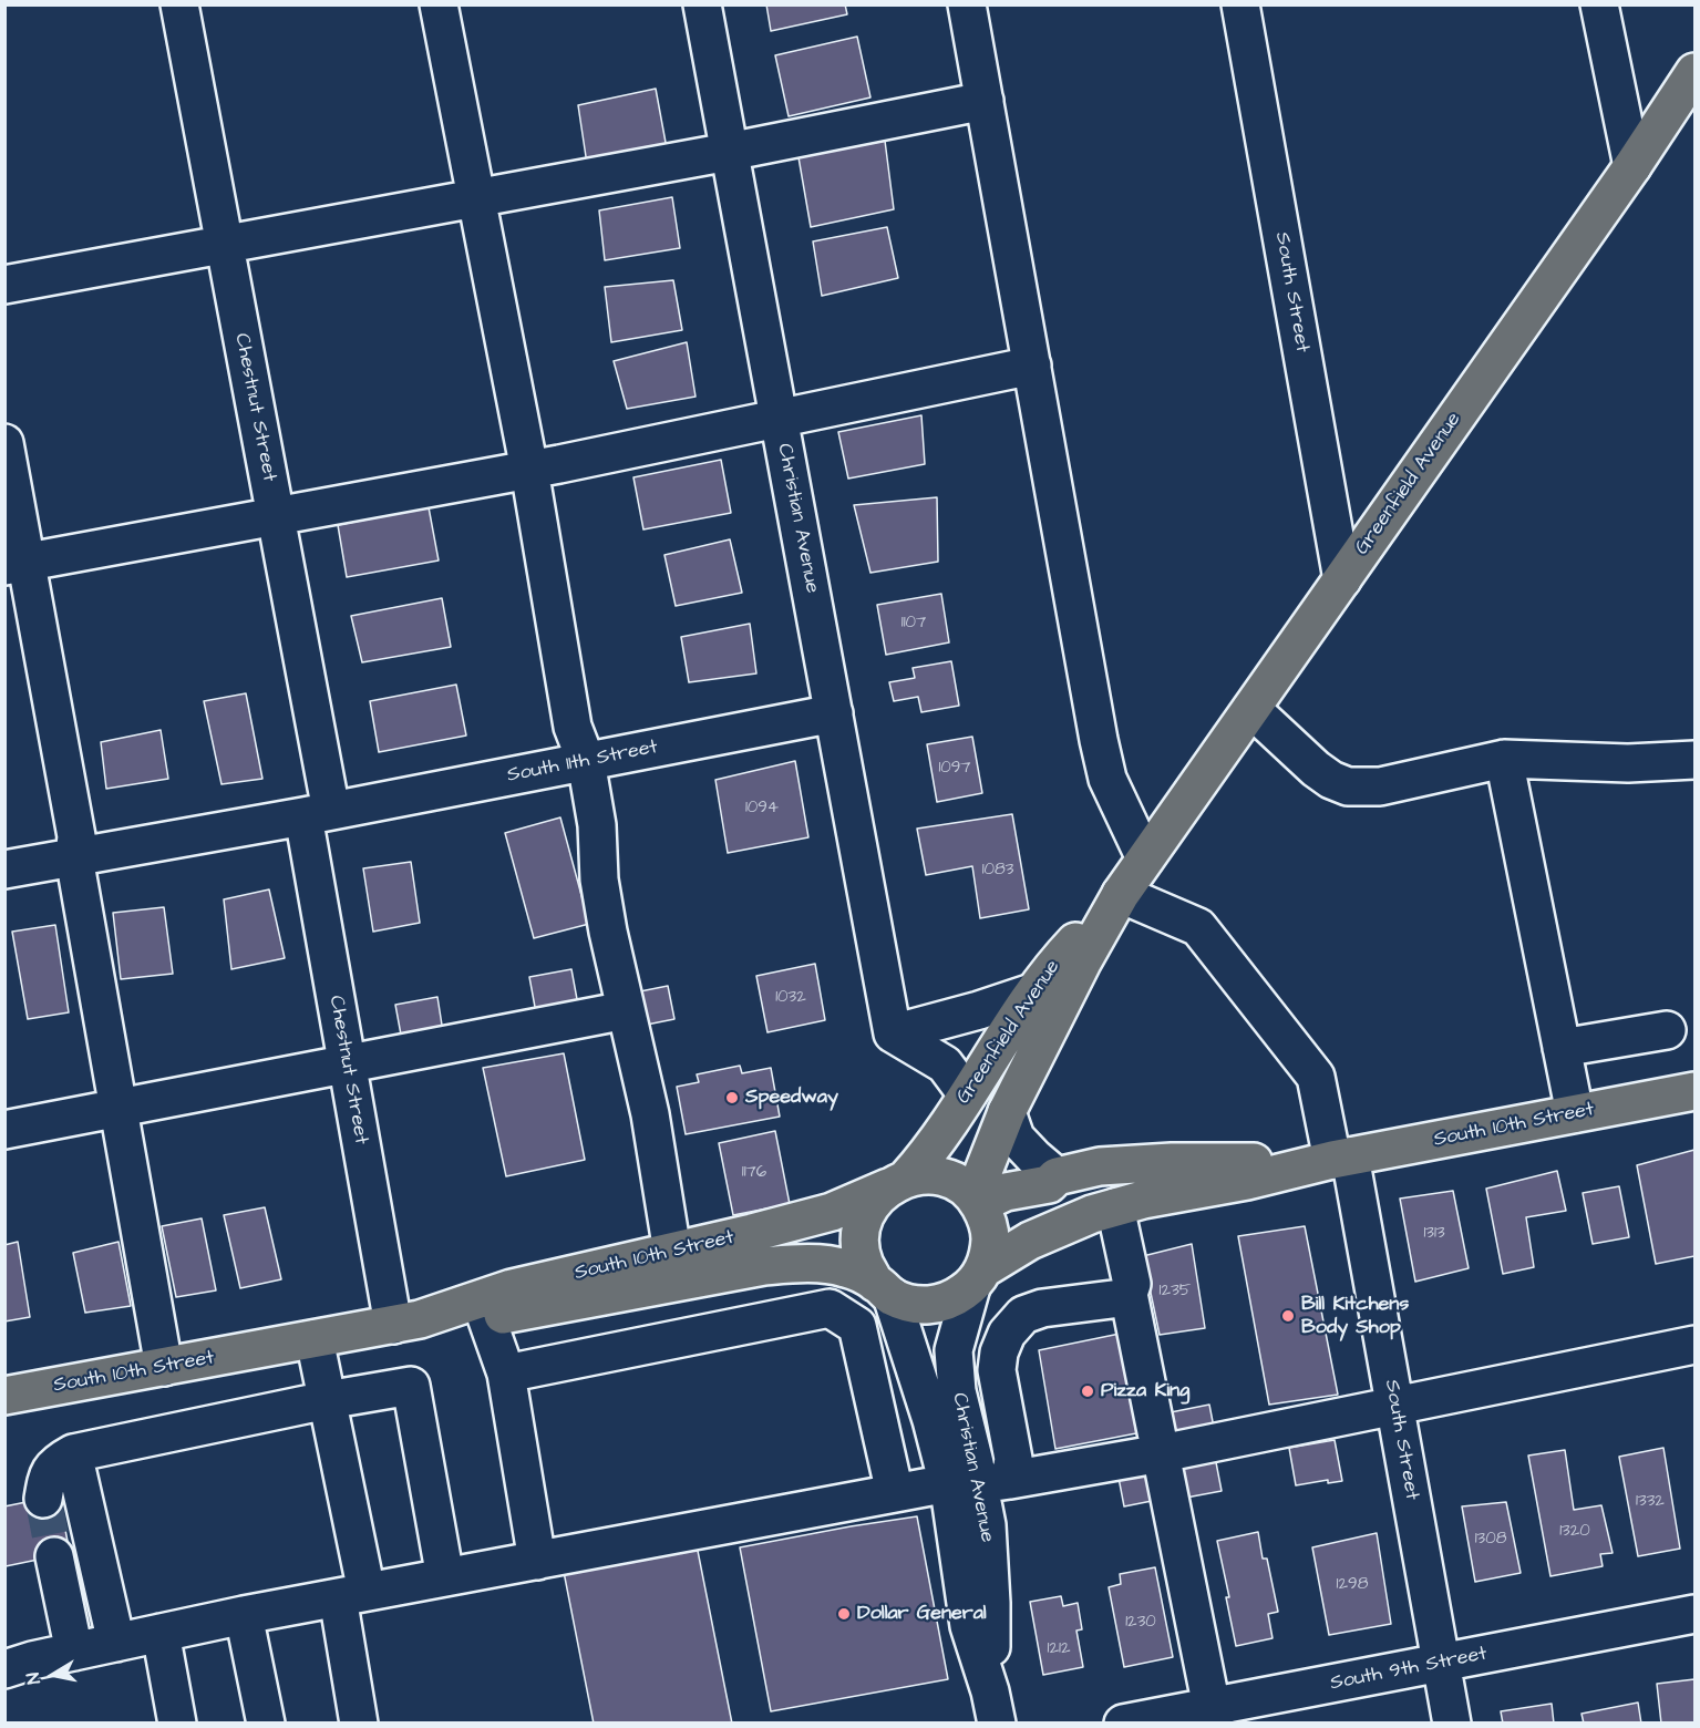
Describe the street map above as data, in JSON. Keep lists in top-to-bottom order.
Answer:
{
  "streets": {
    "main road": ["Greenfield Avenue", "South 10th Street"],
    "street": [
      "South Street",
      "Chestnut Street",
      "Christian Avenue",
      "South 11th Street",
      "South 9th Street"
    ]
  },
  "crossings": [
    ["South Street", "Greenfield Avenue"],
    ["South Street", "South 10th Street"],
    ["South Street", "South 9th Street"],
    ["Chestnut Street", "South 11th Street"],
    ["Chestnut Street", "South 10th Street"],
    ["Greenfield Avenue", "Christian Avenue"],
    ["Greenfield Avenue", "South 10th Street"],
    ["Christian Avenue", "South 11th Street"],
    ["Christian Avenue", "South 10th Street"]
  ],
  "places": [
    "Speedway",
    "Bill Kitchens Body Shop",
    "Pizza King",
    "Dollar General"
  ],
  "house_numbers": [
    "1107",
    "1097",
    "1094",
    "1083",
    "1032",
    "1176",
    "1313",
    "1235",
    "1332",
    "1320",
    "1308",
    "1298",
    "1230",
    "1212"
  ],
  "north": "left"
}
